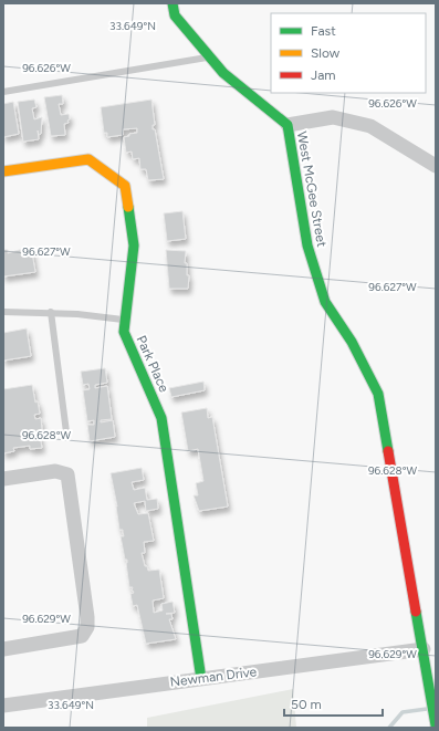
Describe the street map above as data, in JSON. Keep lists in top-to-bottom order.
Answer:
{
  "streets": {
    "street": ["West McGee Street", "Park Place", "Newman Drive"]
  },
  "crossings": [
    ["West McGee Street", "Newman Drive"],
    ["Park Place", "Newman Drive"]
  ],
  "legend": ["Fast", "Slow", "Jam"],
  "scale_bar": "50 m",
  "coordinates": [
    "33.649°N",
    "96.626°W",
    "96.627°W",
    "96.628°W",
    "96.629°W"
  ]
}
